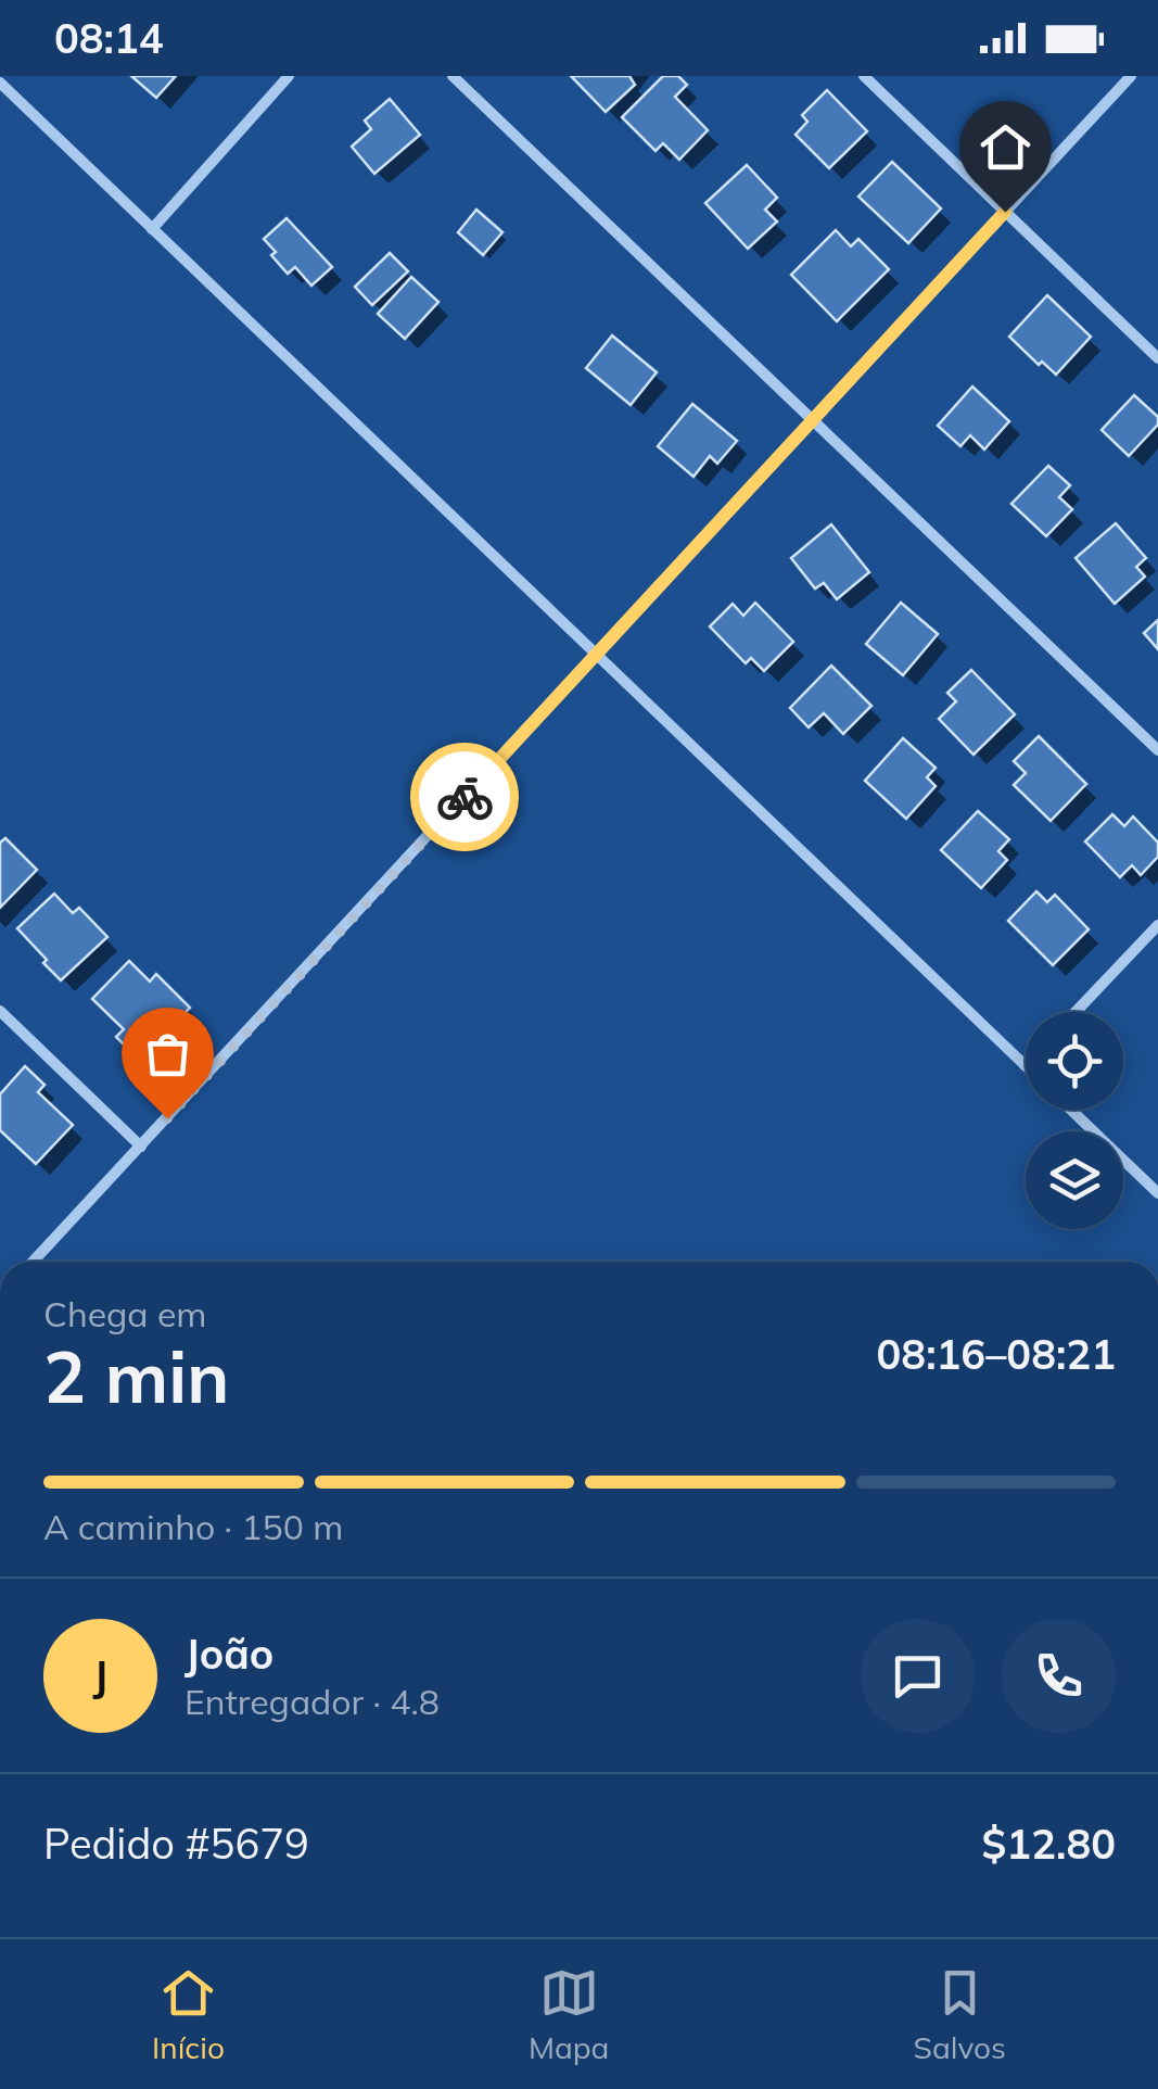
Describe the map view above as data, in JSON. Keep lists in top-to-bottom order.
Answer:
{
  "page": {
    "status": "08:14",
    "heading": ["2 min", "Chega em", "08:16–08:21"],
    "panel": [
      "João",
      "Entregador · 4.8",
      "Pedido #5679",
      "$12.80"
    ],
    "bar": "A caminho · 150 m",
    "round": "J",
    "tabs": ["Início", "Mapa", "Salvos"]
  }
}
